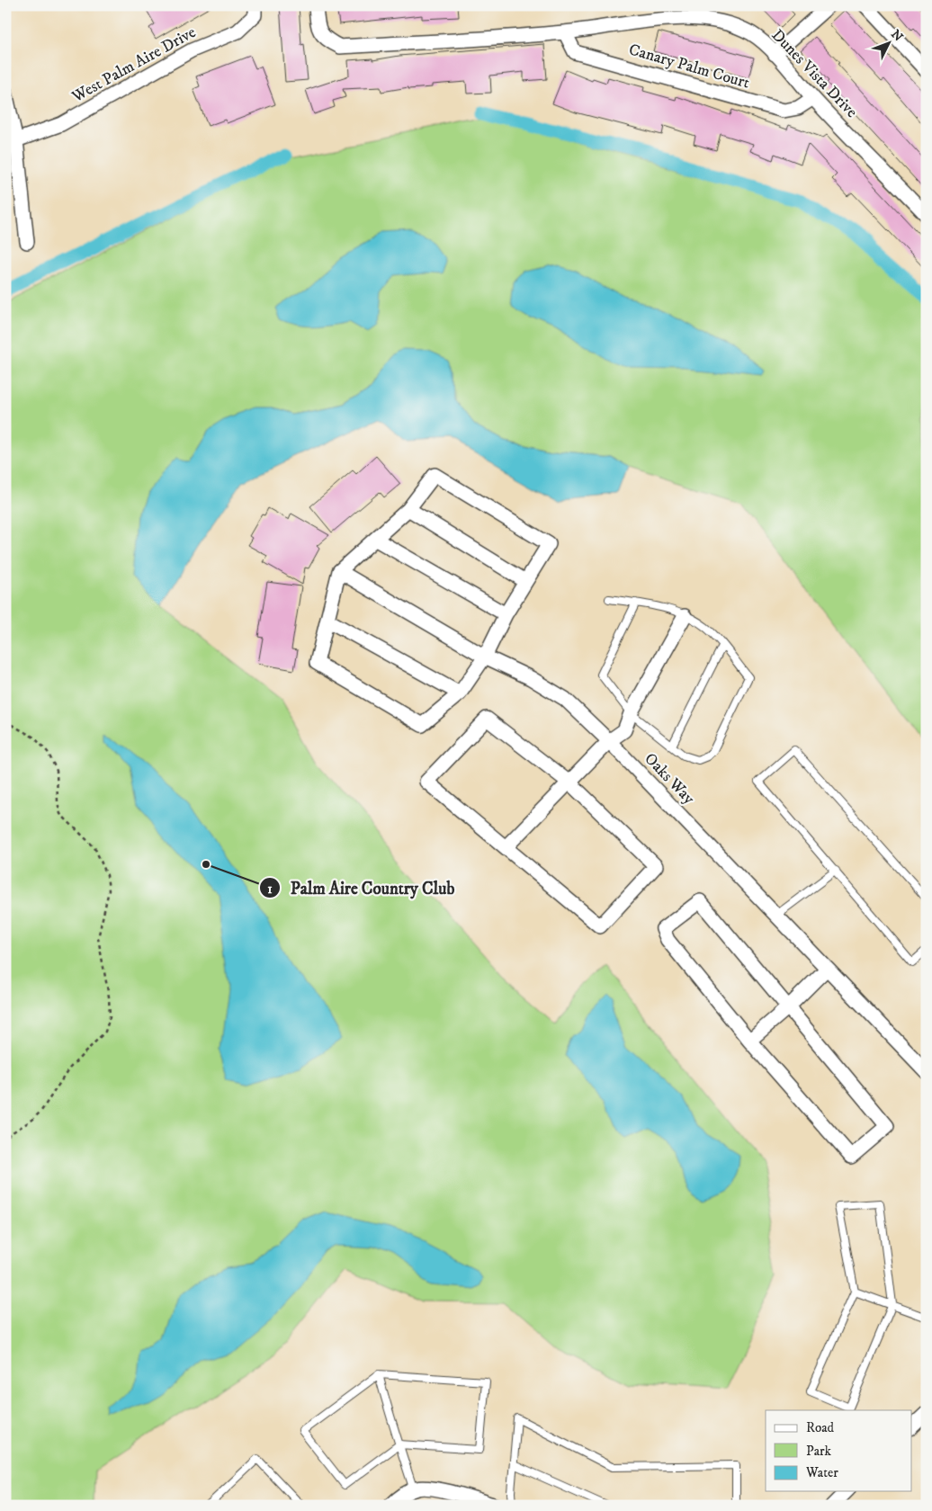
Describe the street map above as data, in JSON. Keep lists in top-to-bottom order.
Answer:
{
  "streets": {
    "street": [
      "West Palm Aire Drive",
      "Canary Palm Court",
      "Dunes Vista Drive",
      "Oaks Way"
    ]
  },
  "crossings": [
    ["Canary Palm Court", "Dunes Vista Drive"]
  ],
  "places": ["Palm Aire Country Club"],
  "legend": ["Road", "Park", "Water"],
  "north": "top right"
}
